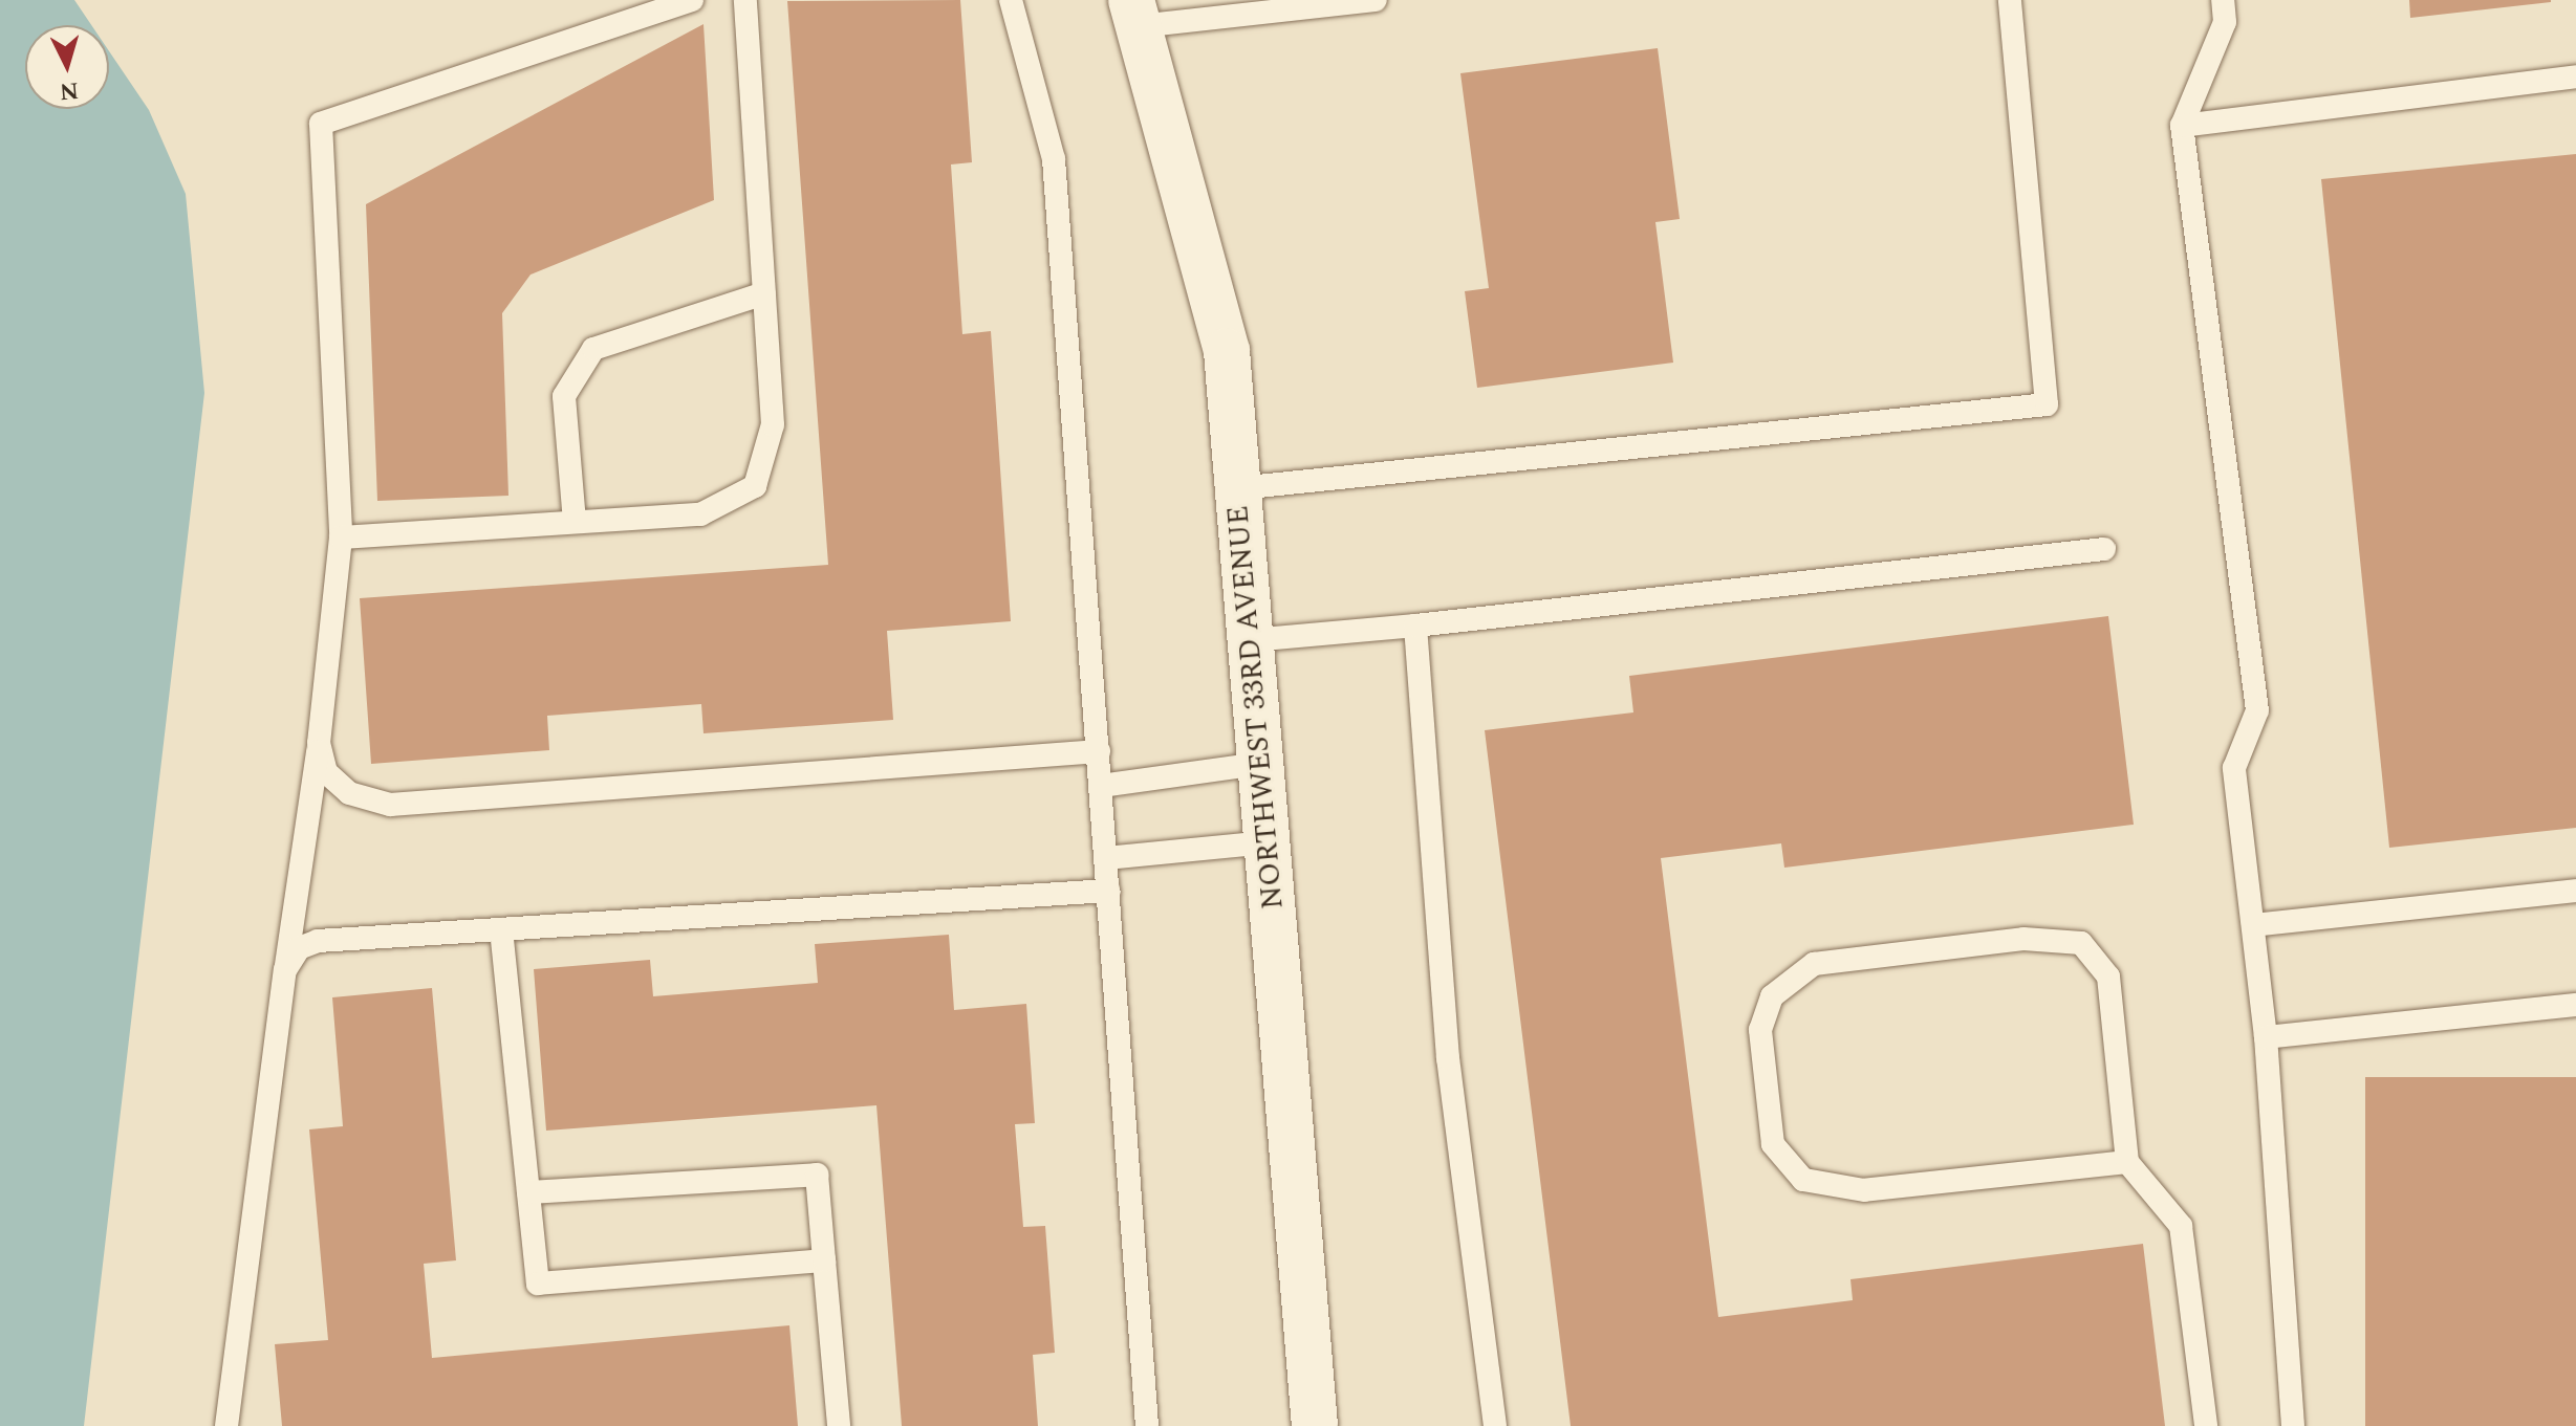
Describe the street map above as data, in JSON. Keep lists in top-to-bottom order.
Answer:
{
  "streets": {
    "street": ["NORTHWEST 33RD AVENUE"]
  },
  "north": "bottom"
}
